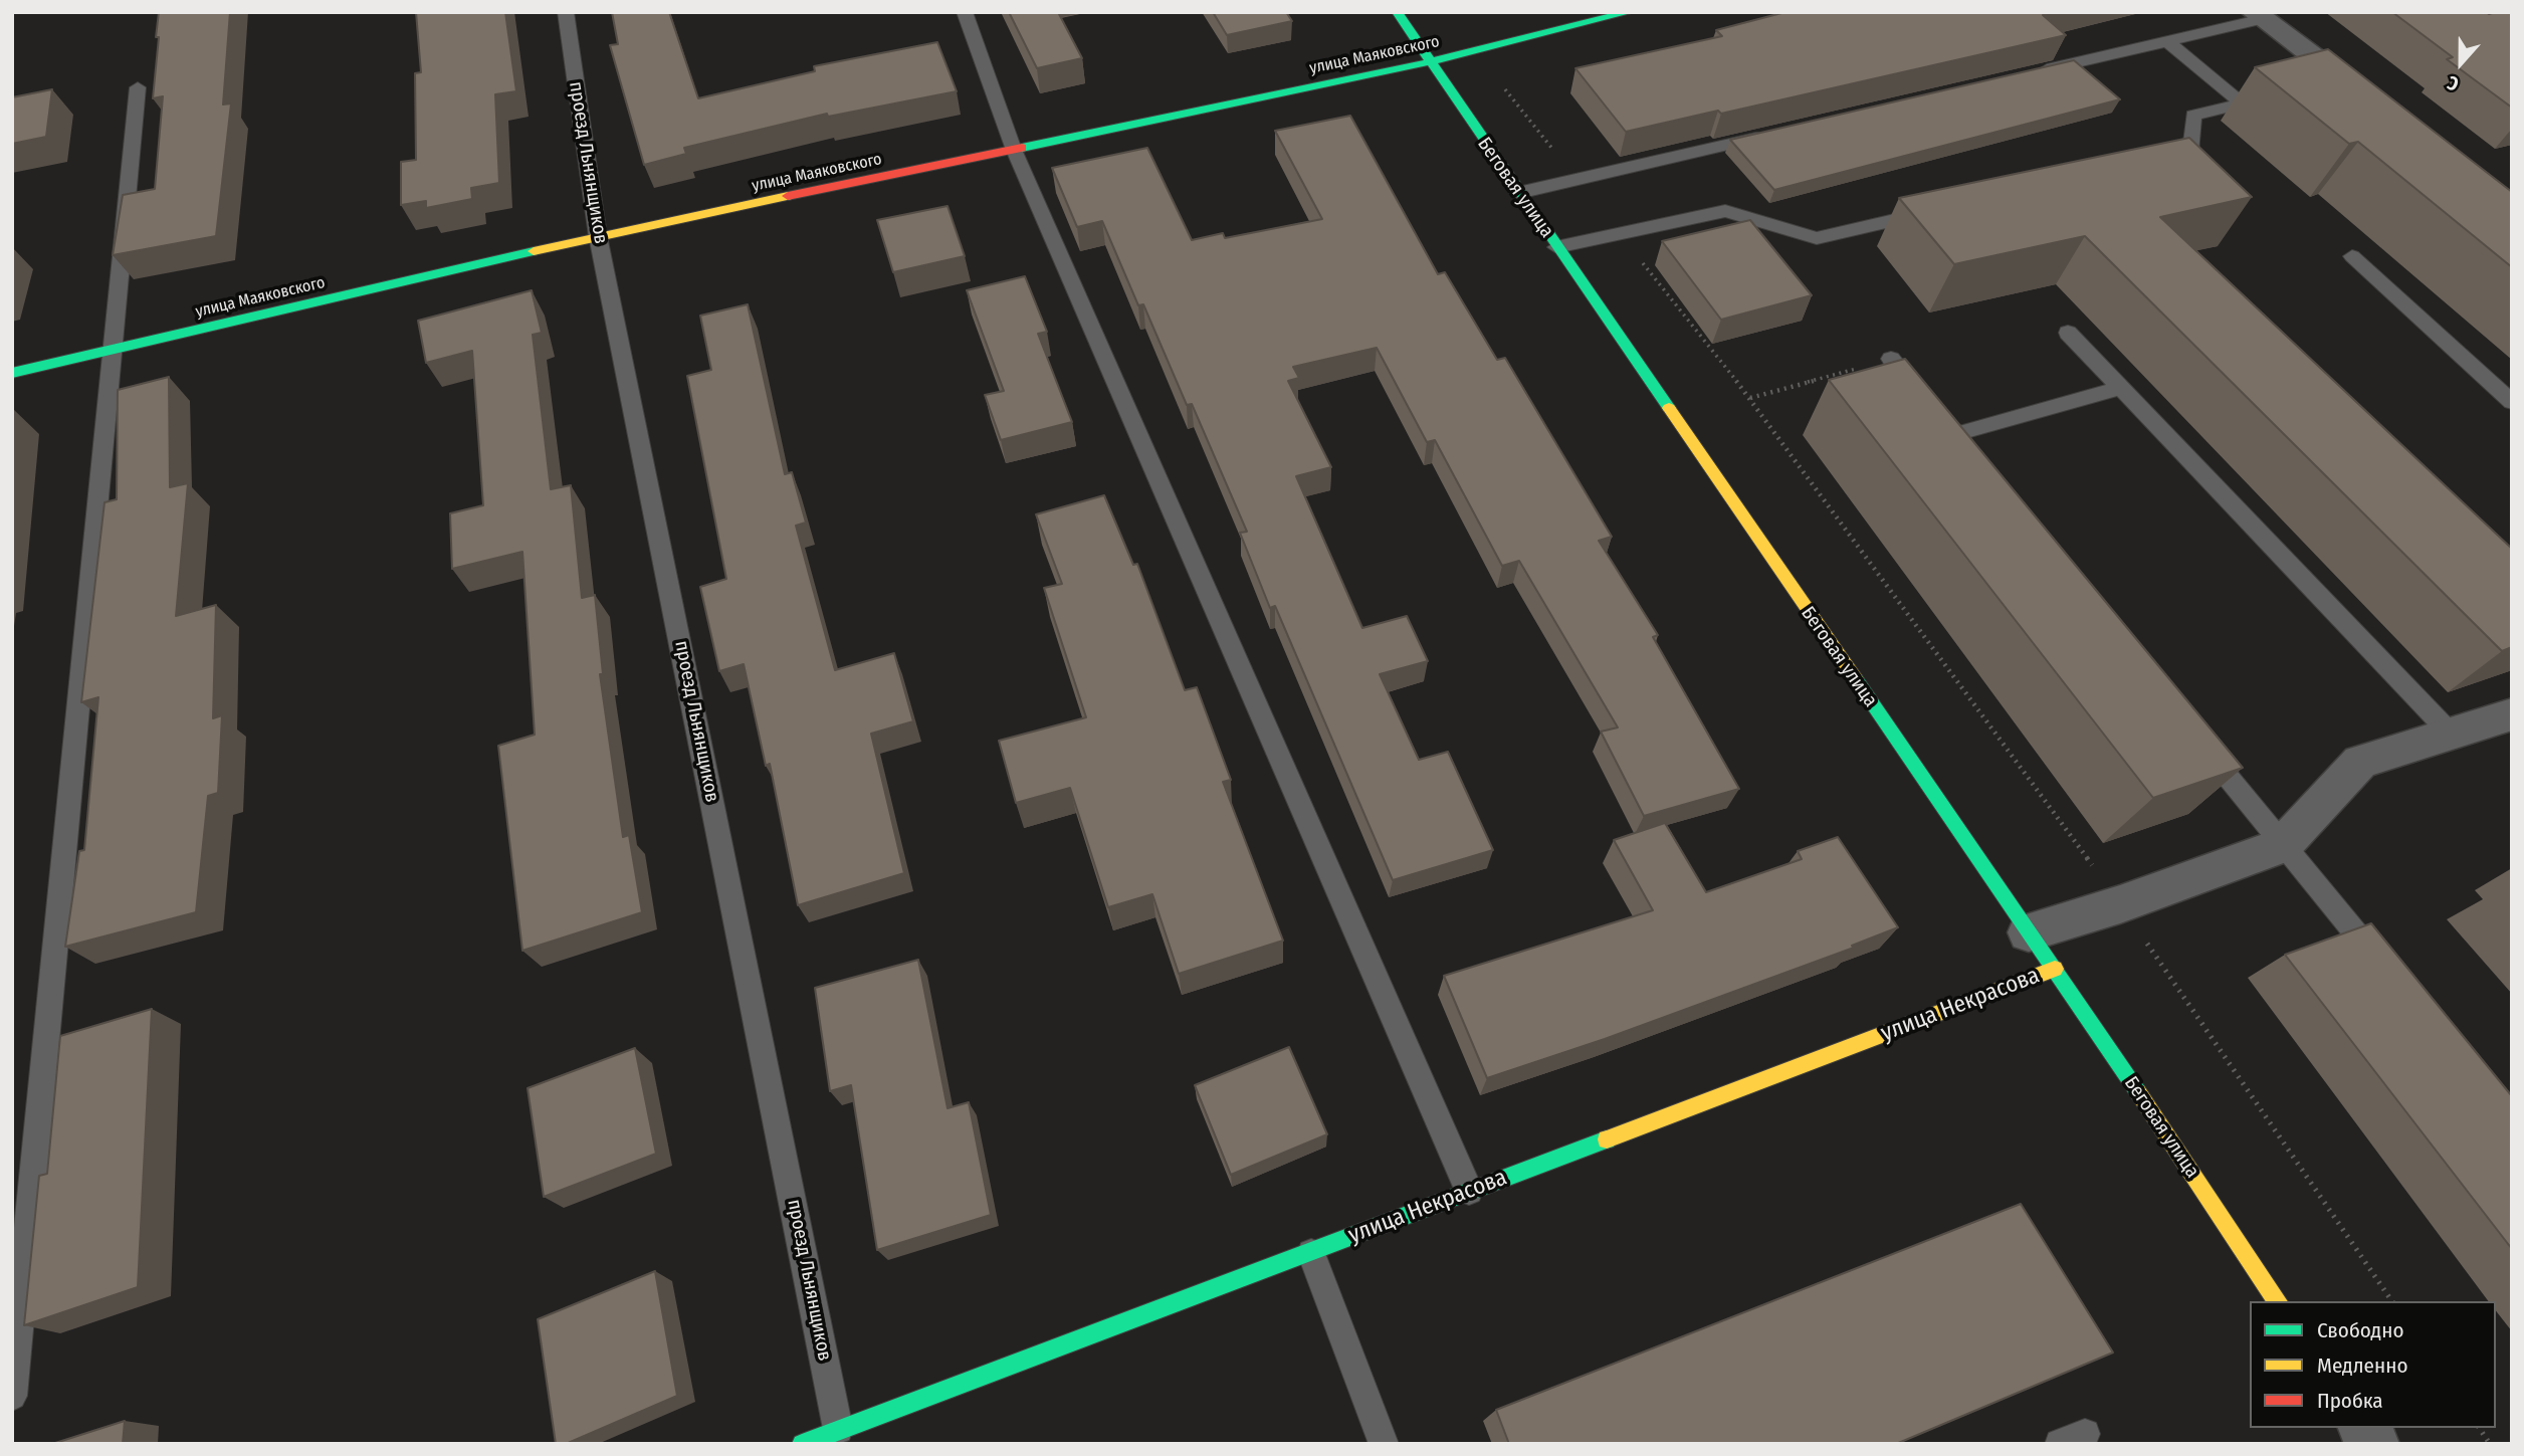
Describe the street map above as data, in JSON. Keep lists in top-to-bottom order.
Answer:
{
  "streets": {
    "street": ["улица Маяковского", "Беговая улица", "улица Некрасова"],
    "lane": ["проезд Льнянщиков"]
  },
  "crossings": [
    ["улица Маяковского", "проезд Льнянщиков"],
    ["улица Маяковского", "Беговая улица"],
    ["проезд Льнянщиков", "улица Некрасова"],
    ["Беговая улица", "улица Некрасова"]
  ],
  "legend": ["Свободно", "Медленно", "Пробка"],
  "north": "bottom"
}
